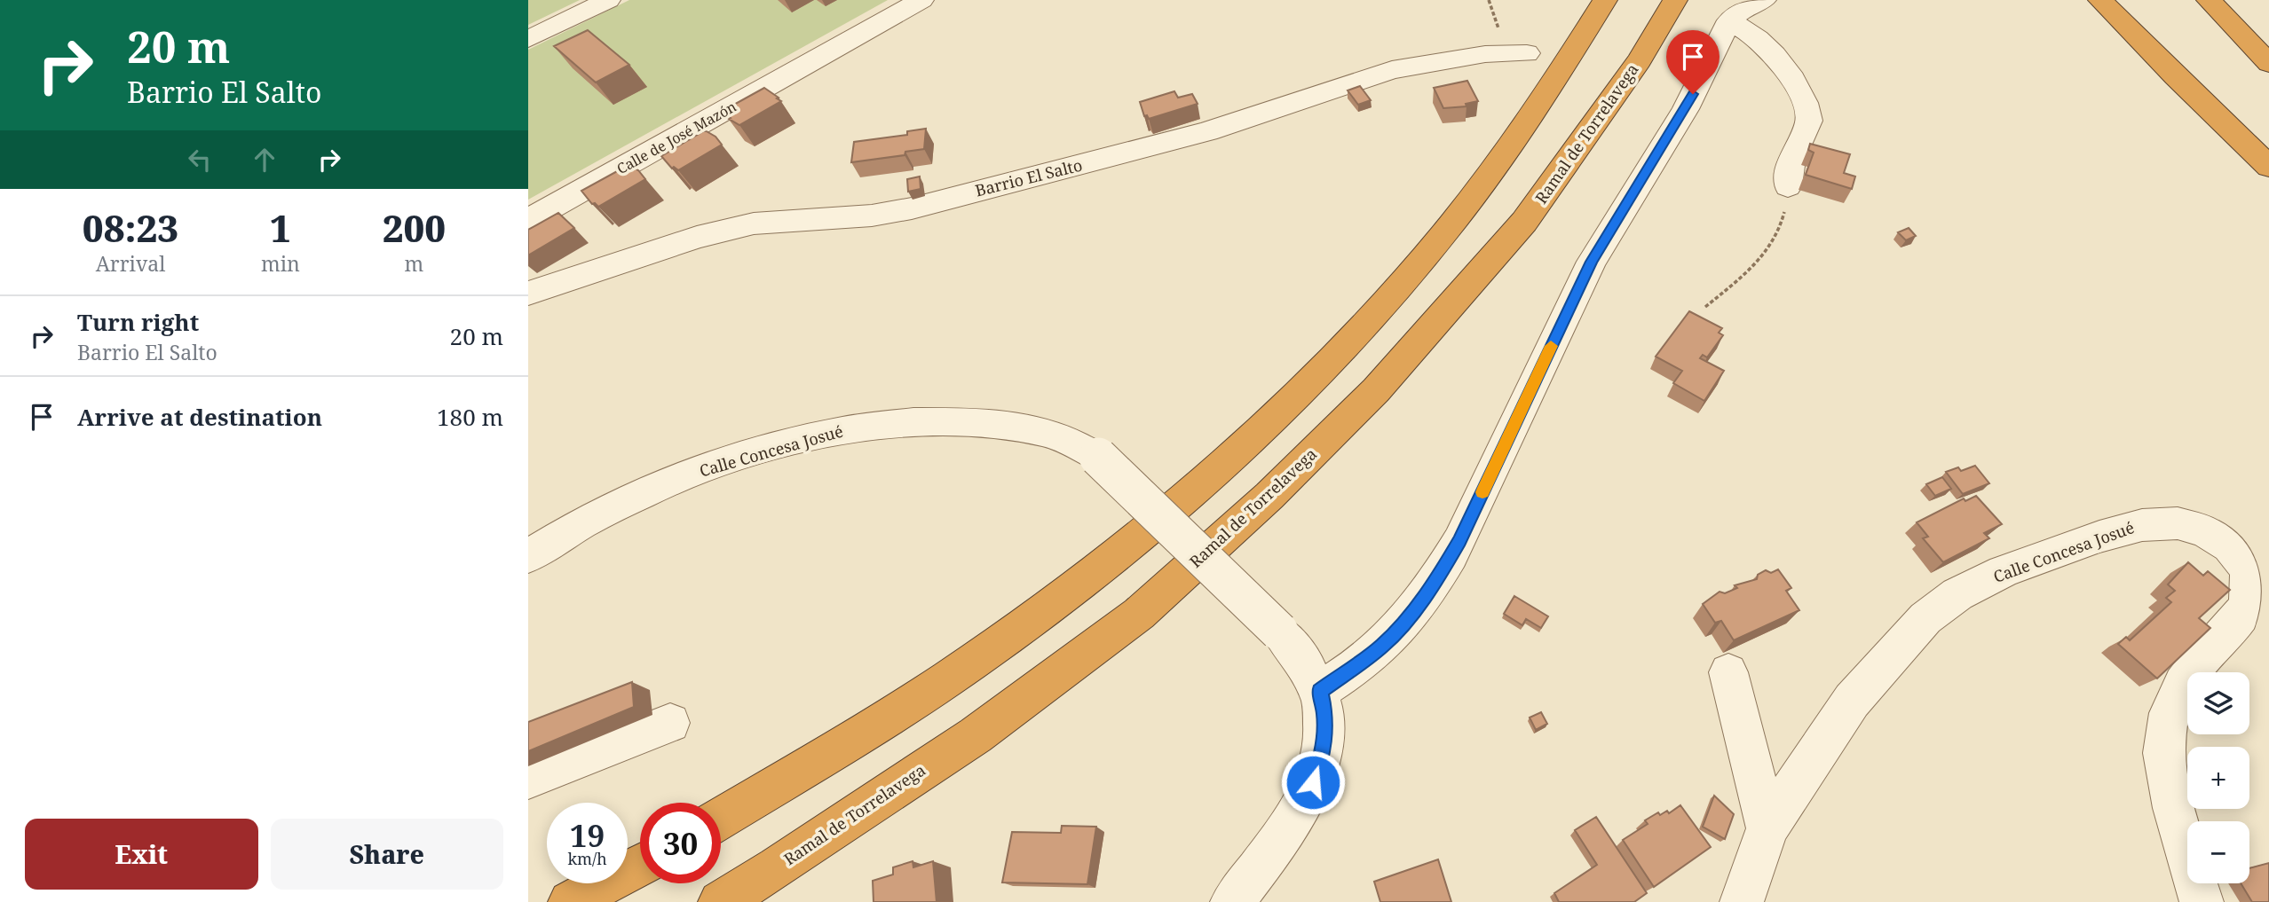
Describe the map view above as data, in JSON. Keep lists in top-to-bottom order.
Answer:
{
  "streets": {
    "highway": ["Ramal de Torrelavega"],
    "street": ["Calle de José Mazón", "Barrio El Salto", "Calle Concesa Josué"]
  },
  "page": {
    "turn": ["20 m", "Barrio El Salto"],
    "eta": [
      "08:23",
      "Arrival",
      "1",
      "min",
      "200",
      "m"
    ],
    "list": [
      {
        "name": "Turn right",
        "note": "Barrio El Salto",
        "value": "20 m"
      },
      {
        "name": "Arrive at destination",
        "value": "180 m"
      }
    ],
    "map_buttons": ["+", "−"],
    "speed": "19 km/h",
    "limit": "30",
    "buttons": ["Exit", "Share"]
  }
}
